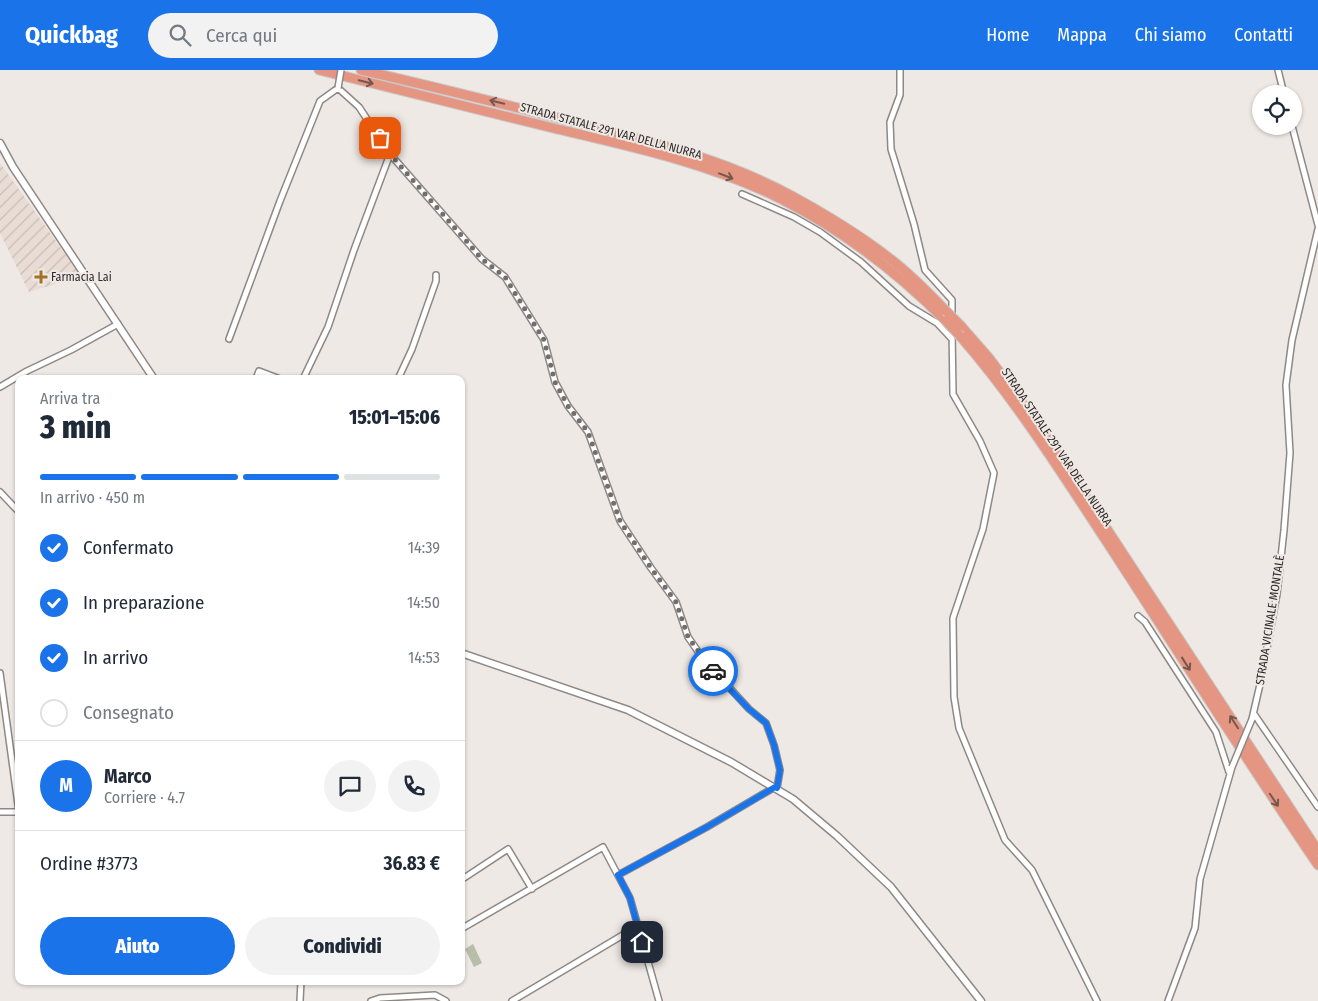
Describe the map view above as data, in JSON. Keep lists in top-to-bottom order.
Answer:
{
  "streets": {
    "highway": ["STRADA STATALE 291 VAR DELLA NURRA"],
    "street": ["STRADA VICINALE MONTALÈ"]
  },
  "places": {
    "health": ["Farmacia Lai"]
  },
  "page": {
    "header": "Quickbag",
    "search": "Cerca qui",
    "nav": [
      "Home",
      "Mappa",
      "Chi siamo",
      "Contatti"
    ],
    "heading": ["3 min", "Arriva tra", "15:01–15:06"],
    "panel": [
      "Marco",
      "Corriere · 4.7",
      "Ordine #3773",
      "36.83 €"
    ],
    "bar": "In arrivo · 450 m",
    "list": [
      ["Confermato", "14:39"],
      ["In preparazione", "14:50"],
      ["In arrivo", "14:53"],
      "Consegnato"
    ],
    "round": "M",
    "buttons": ["Aiuto", "Condividi"]
  }
}
